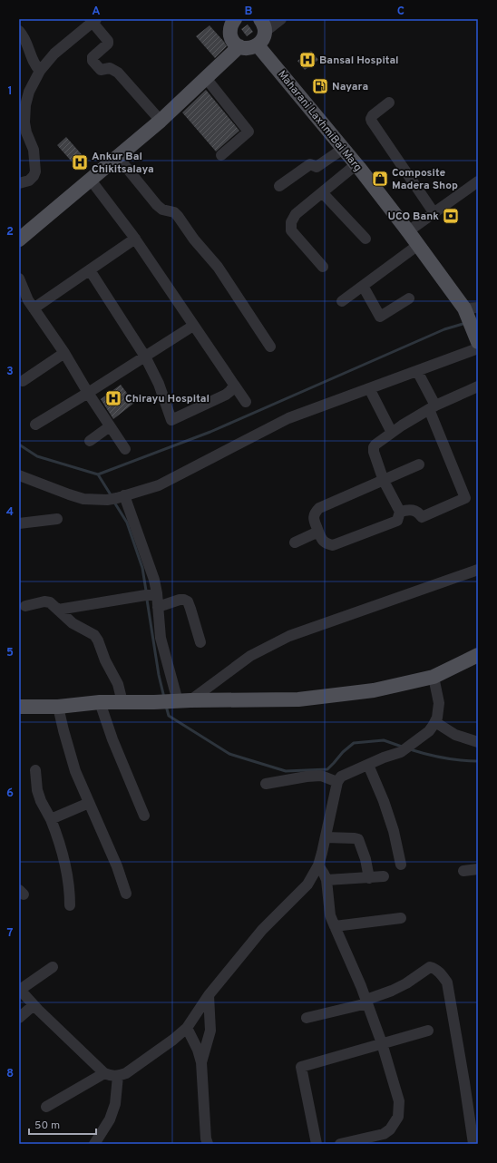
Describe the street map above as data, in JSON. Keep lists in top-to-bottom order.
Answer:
{
  "streets": {
    "main road": ["Maharani LaxhmiBai Marg"]
  },
  "places": {
    "hospital": ["Bansal Hospital", "Ankur Bal Chikitsalaya", "Chirayu Hospital"],
    "fuel station": ["Nayara"],
    "shop": ["Composite Madera Shop"],
    "bank": ["UCO Bank"]
  },
  "scale_bar": "50 m",
  "grid": {
    "columns": ["A", "B", "C"],
    "rows": [
      "1",
      "2",
      "3",
      "4",
      "5",
      "6",
      "7",
      "8"
    ]
  }
}
